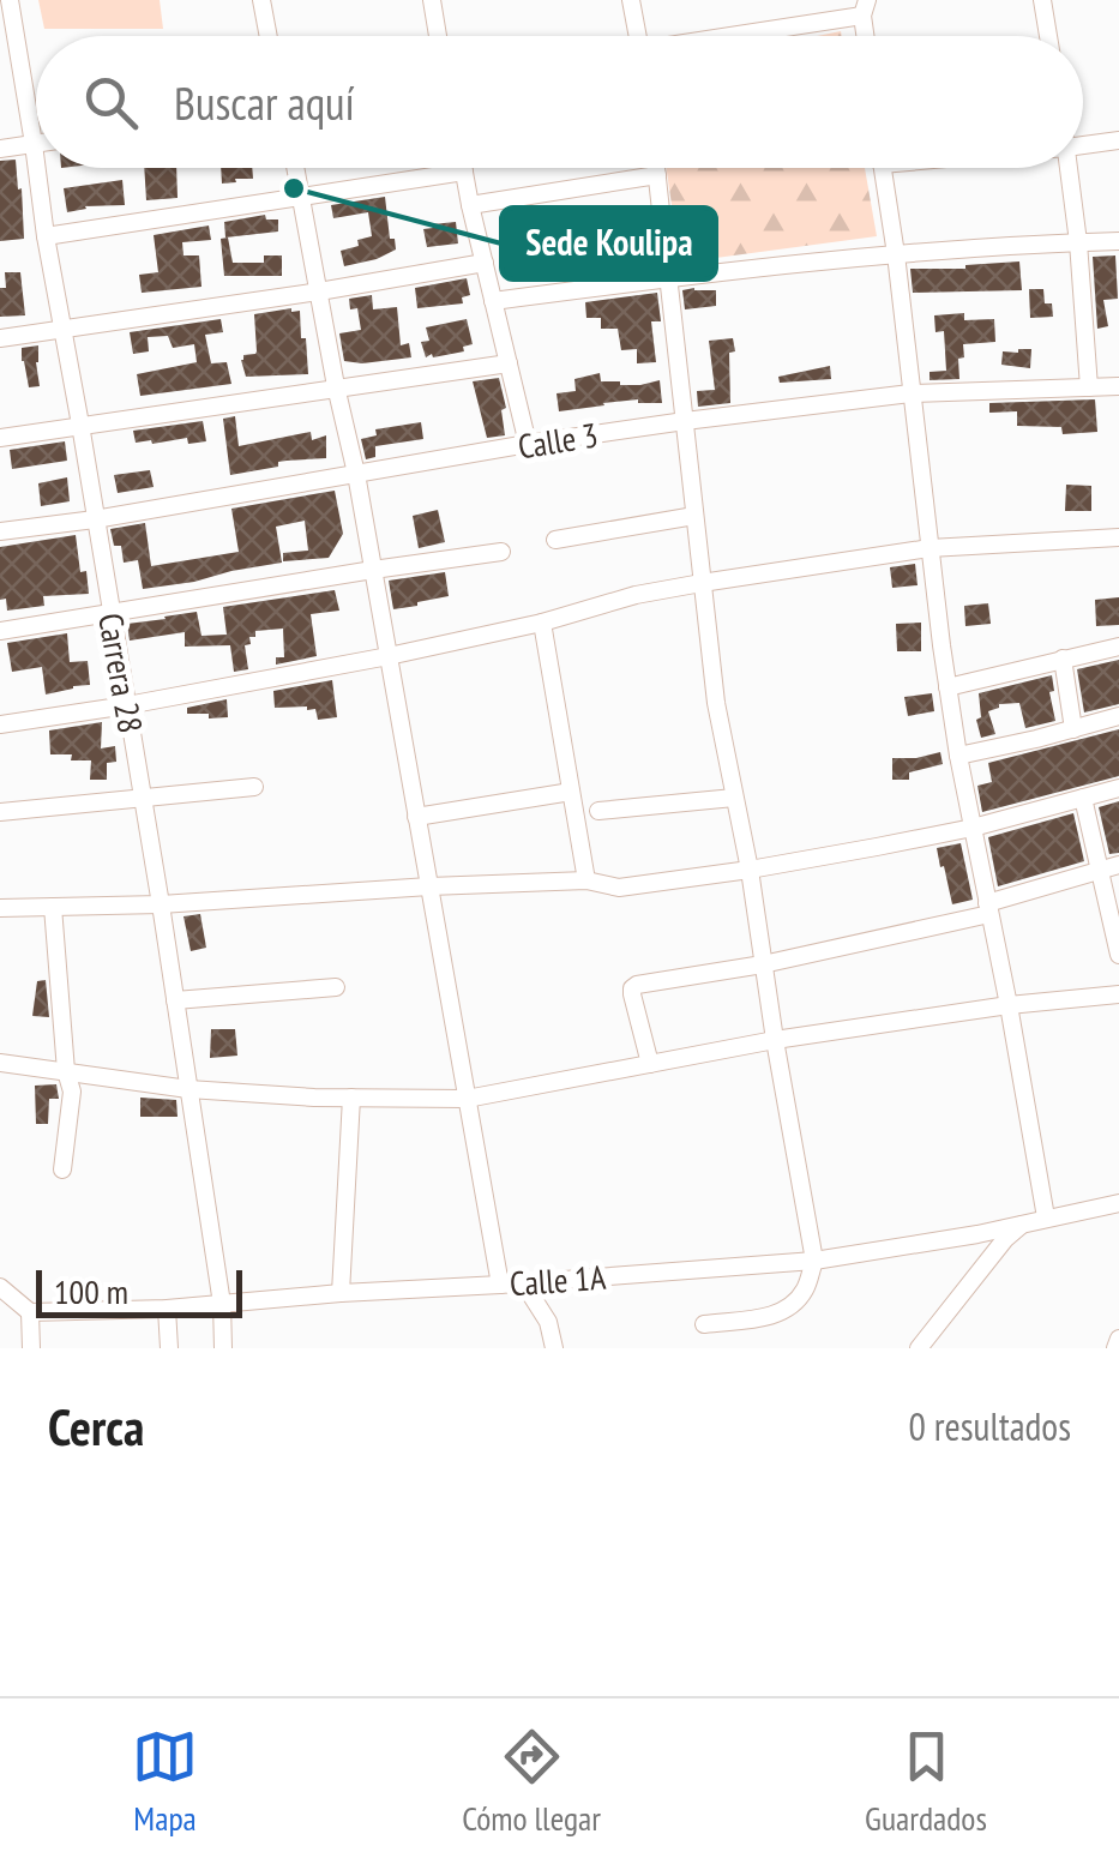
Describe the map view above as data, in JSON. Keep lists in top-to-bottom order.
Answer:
{
  "streets": {
    "street": ["Calle 3", "Carrera 28", "Calle 1A"]
  },
  "crossings": [
    ["Calle 3", "Carrera 28"],
    ["Carrera 28", "Calle 1A"]
  ],
  "places": ["Sede Koulipa"],
  "scale_bar": "100 m",
  "page": {
    "search": "Buscar aquí",
    "scale": "100 m",
    "heading": ["Cerca", "0 resultados"],
    "nav": ["Mapa", "Cómo llegar", "Guardados"]
  }
}
